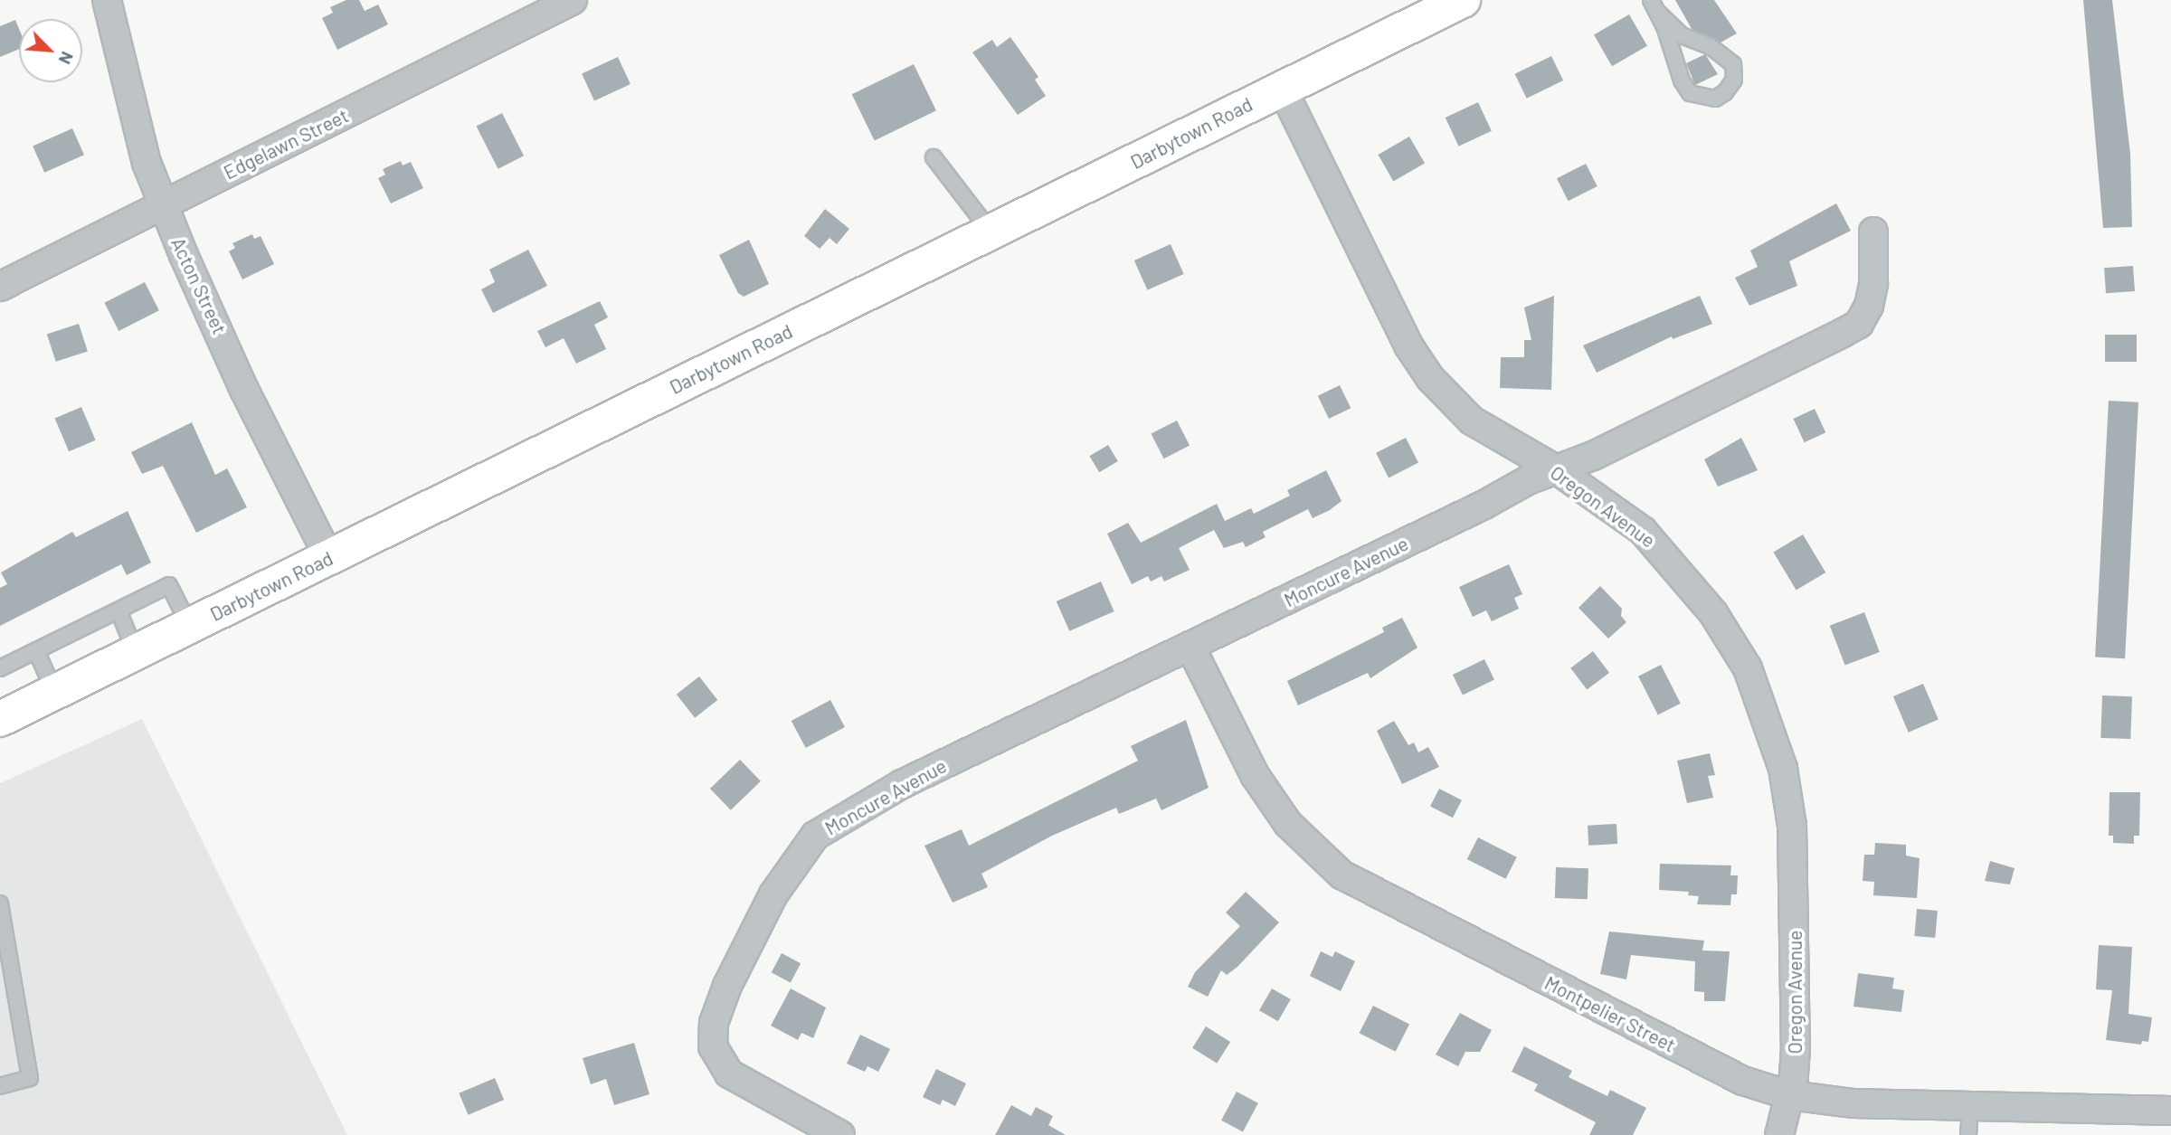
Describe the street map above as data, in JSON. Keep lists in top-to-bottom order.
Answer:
{
  "streets": {
    "main road": ["Darbytown Road"],
    "street": [
      "Edgelawn Street",
      "Acton Street",
      "Oregon Avenue",
      "Moncure Avenue",
      "Montpelier Street"
    ]
  },
  "crossings": [
    ["Darbytown Road", "Acton Street"],
    ["Darbytown Road", "Oregon Avenue"],
    ["Edgelawn Street", "Acton Street"],
    ["Oregon Avenue", "Moncure Avenue"],
    ["Oregon Avenue", "Montpelier Street"],
    ["Moncure Avenue", "Montpelier Street"]
  ],
  "north": "bottom right"
}
